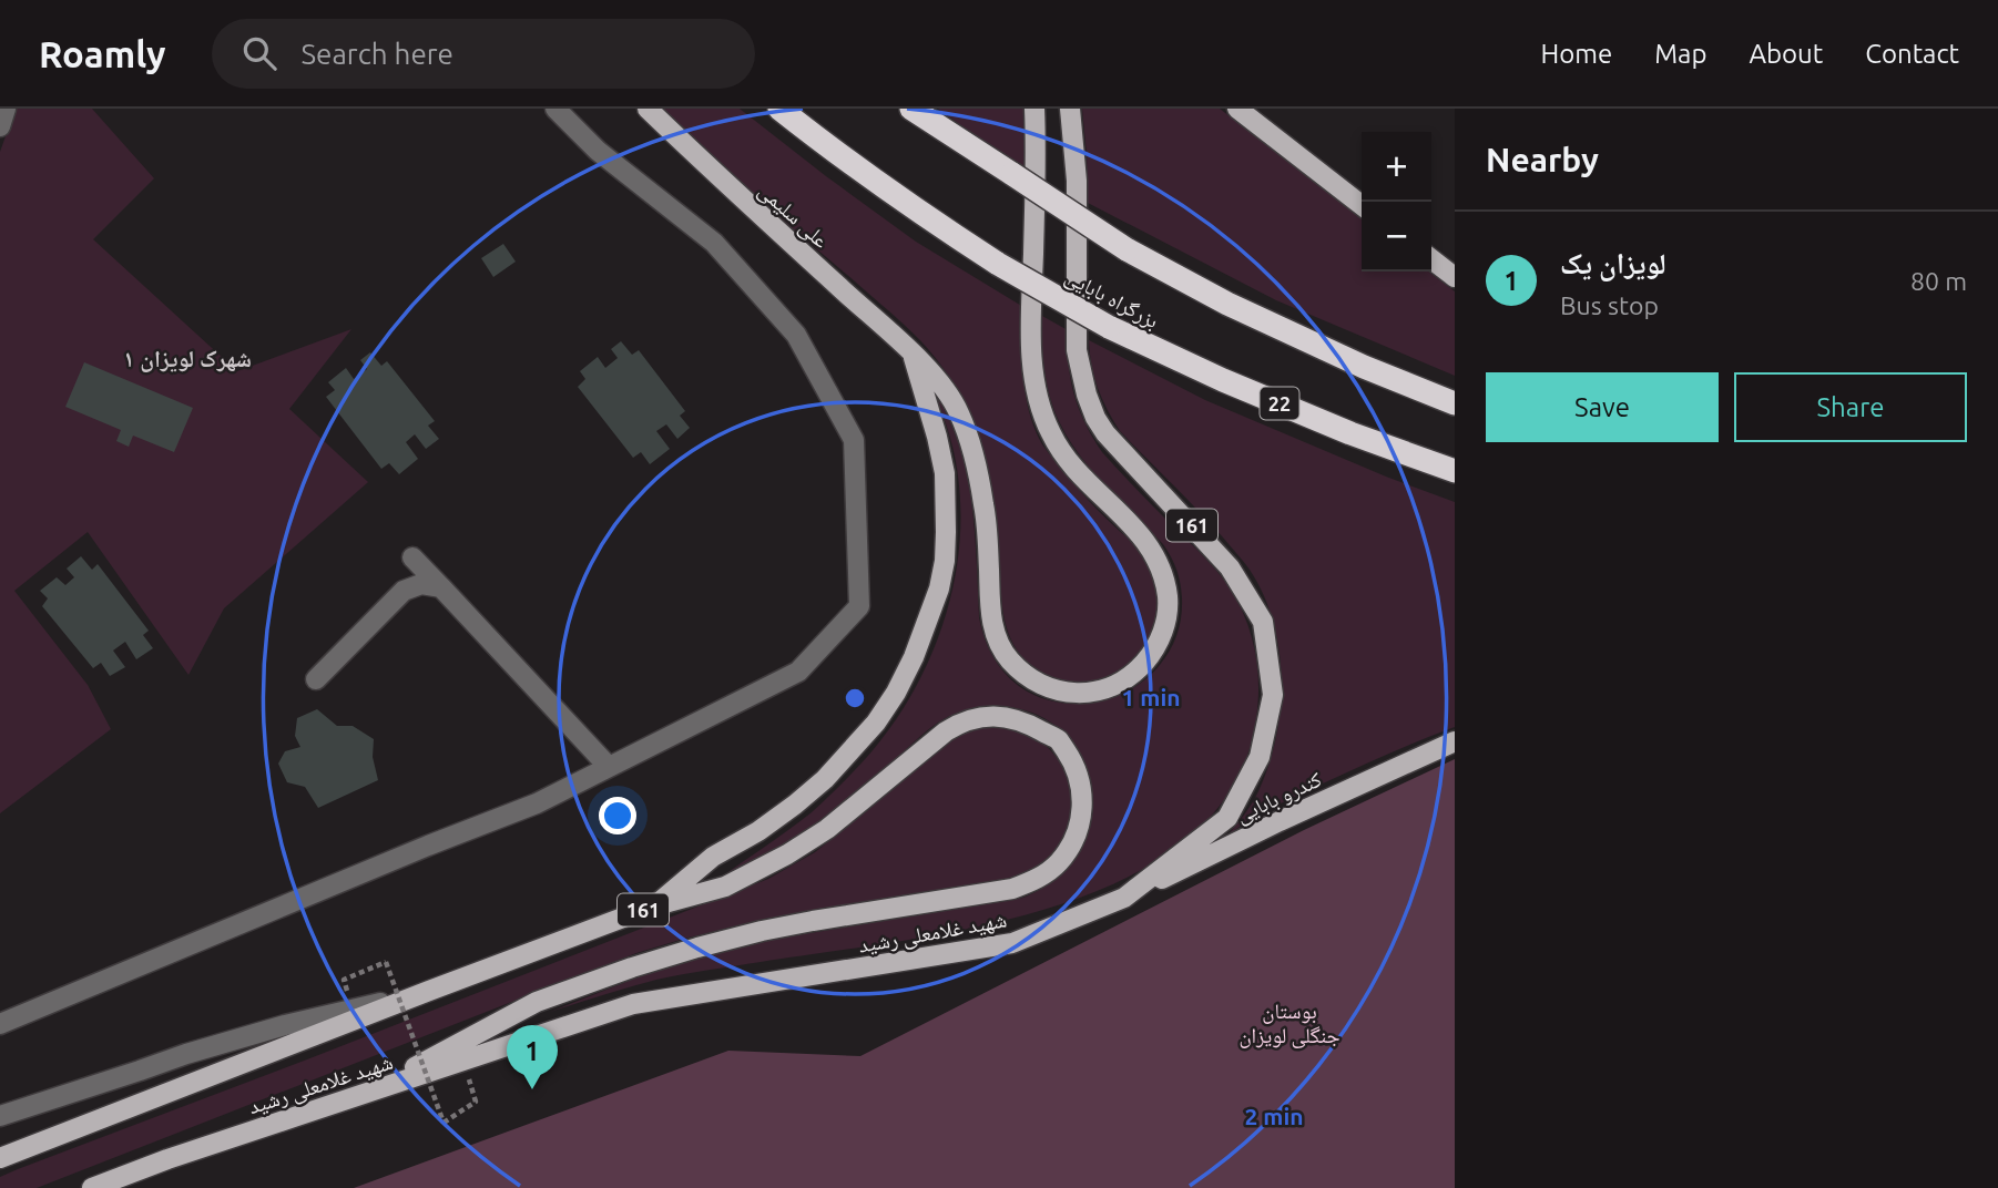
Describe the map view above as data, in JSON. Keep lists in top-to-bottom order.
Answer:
{
  "streets": {
    "highway": ["بزرگراه بابایی", "22"],
    "main road": [
      "علی سلیمی",
      "161",
      "کندرو بابایی",
      "شهید غلامعلی رشید"
    ]
  },
  "crossings": [
    ["علی سلیمی", "شهید غلامعلی رشید"],
    ["کندرو بابایی", "شهید غلامعلی رشید"]
  ],
  "districts": ["شهرک لویزان ۱"],
  "parks": ["بوستان جنگلی لویزان"],
  "page": {
    "header": "Roamly",
    "search": "Search here",
    "nav": [
      "Home",
      "Map",
      "About",
      "Contact"
    ],
    "heading": "Nearby",
    "map_buttons": ["+", "−"],
    "list": [
      {
        "mark": "1",
        "name": "لویزان یک",
        "note": "Bus stop",
        "value": "80 m"
      }
    ],
    "buttons": ["Save", "Share"],
    "pins": "1"
  },
  "rings": ["1 min", "2 min"]
}
